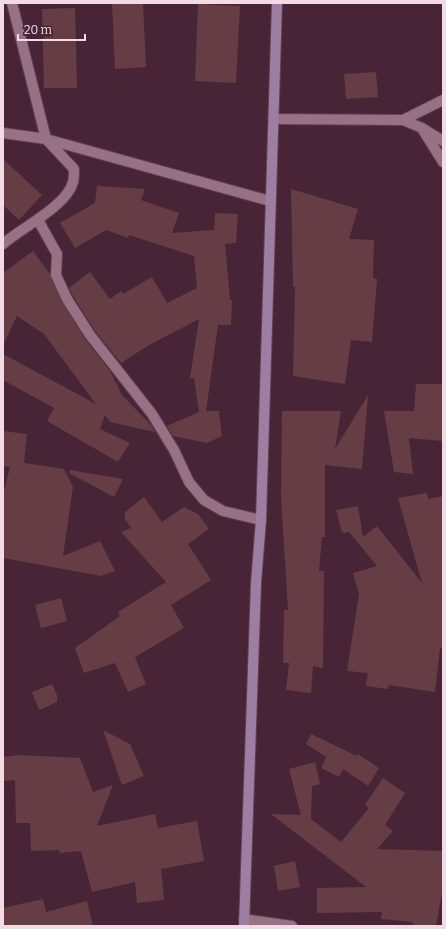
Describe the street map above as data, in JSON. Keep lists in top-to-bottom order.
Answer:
{
  "scale_bar": "20 m"
}
